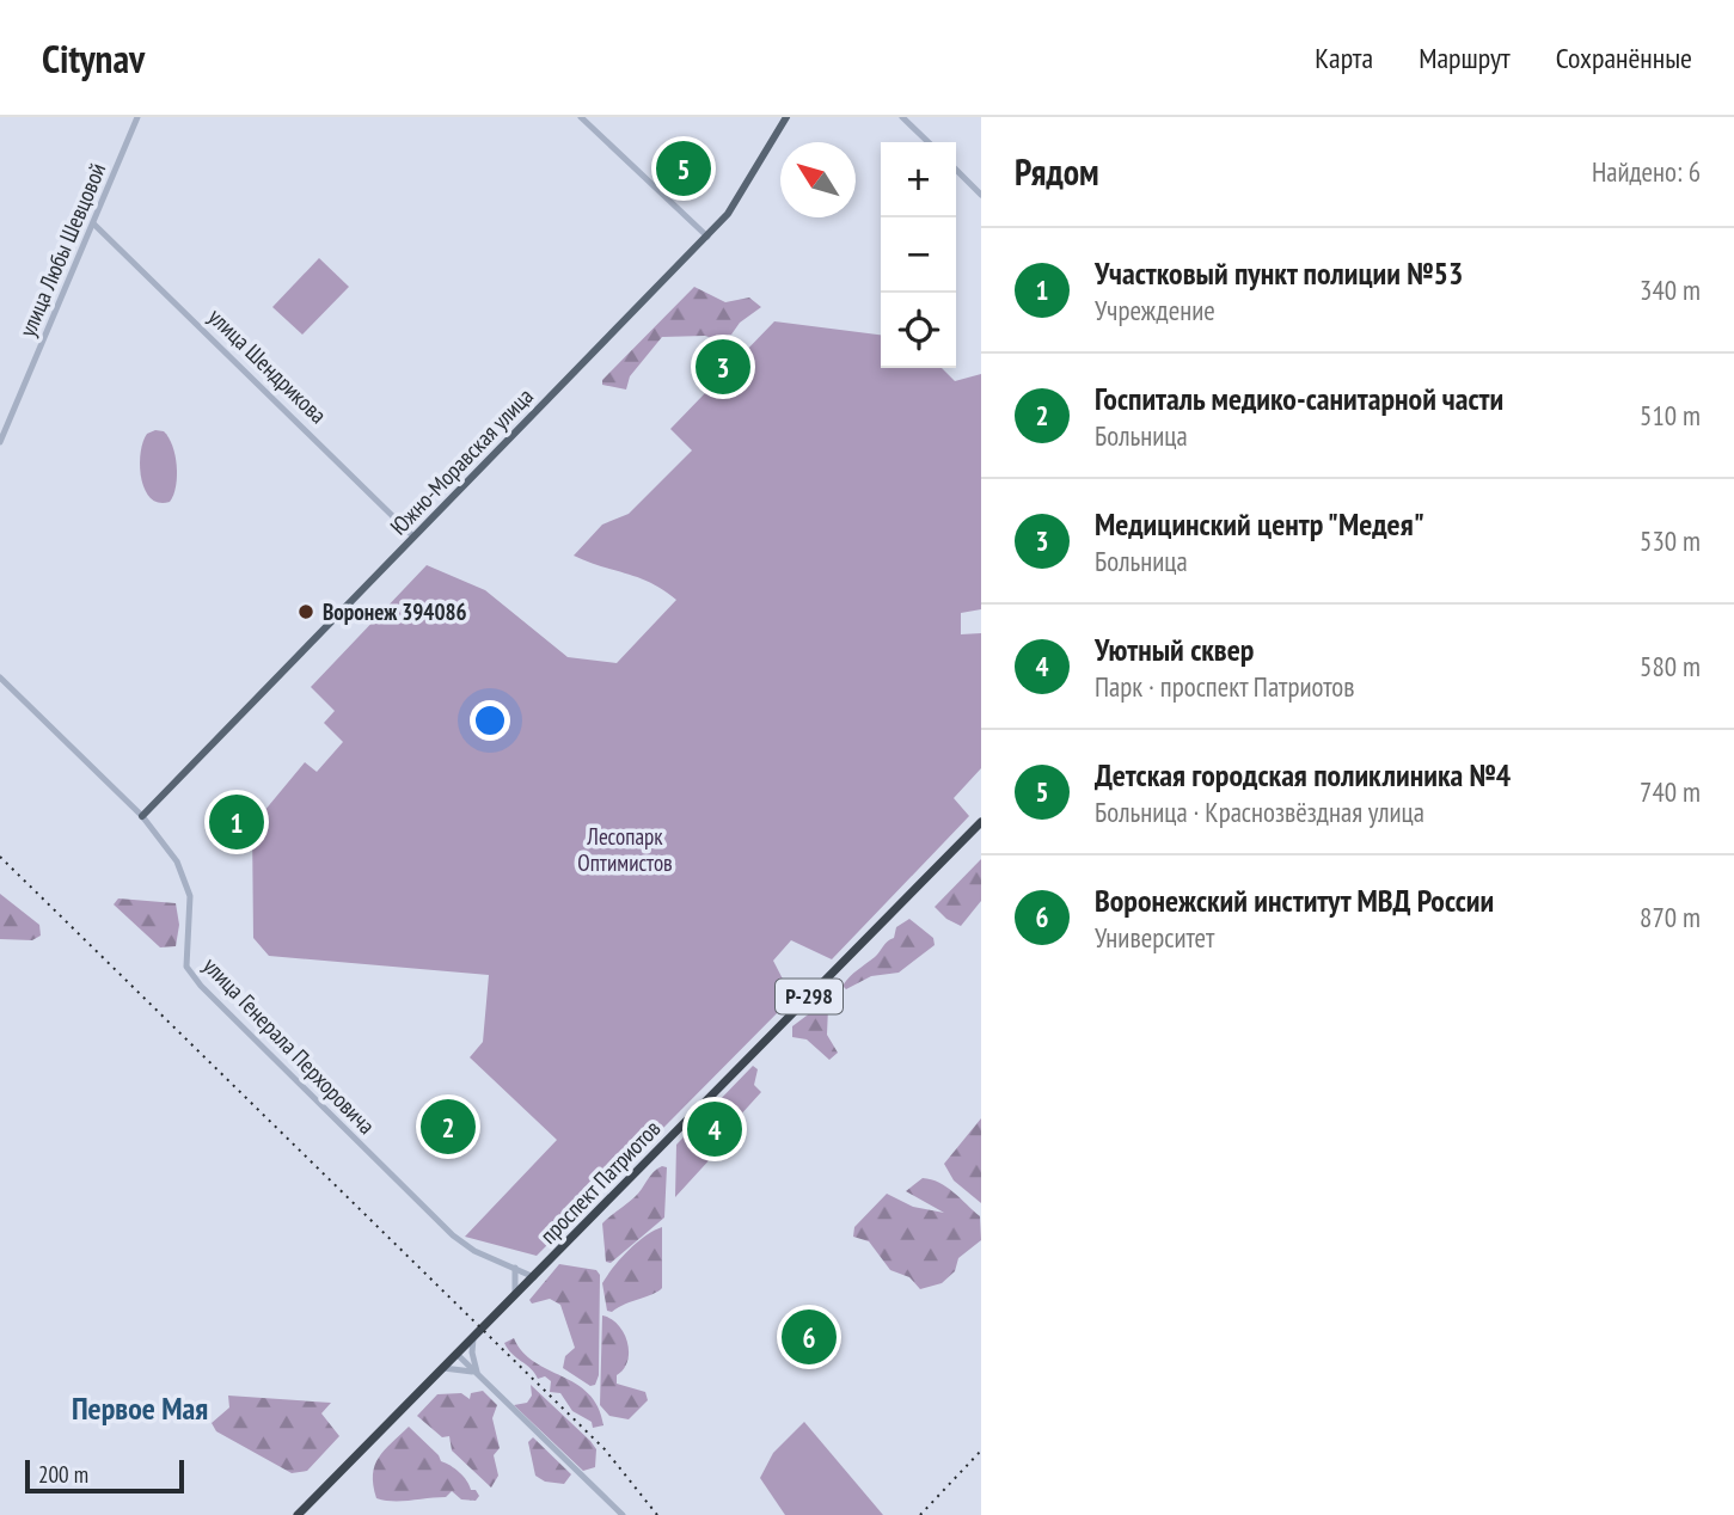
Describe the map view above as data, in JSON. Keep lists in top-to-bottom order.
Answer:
{
  "streets": {
    "highway": ["Р-298", "проспект Патриотов"],
    "main road": ["Южно-Моравская улица"],
    "street": ["улица Любы Шевцовой", "улица Шендрикова", "улица Генерала Перхоровича"]
  },
  "crossings": [
    ["улица Любы Шевцовой", "улица Шендрикова"],
    ["улица Шендрикова", "Южно-Моравская улица"],
    ["Южно-Моравская улица", "улица Генерала Перхоровича"],
    ["Р-298", "проспект Патриотов"],
    ["улица Генерала Перхоровича", "проспект Патриотов"]
  ],
  "districts": ["Первое Мая"],
  "parks": ["Лесопарк Оптимистов"],
  "places": ["Воронеж 394086"],
  "scale_bar": "200 m",
  "north": "top left",
  "page": {
    "header": "Citynav",
    "nav": ["Карта", "Маршрут", "Сохранённые"],
    "heading": ["Рядом", "Найдено: 6"],
    "pins": [
      "5",
      "3",
      "1",
      "2",
      "4",
      "6"
    ],
    "map_buttons": ["+", "−"],
    "list": [
      {
        "mark": "1",
        "name": "Участковый пункт полиции №53",
        "note": "Учреждение",
        "value": "340 m"
      },
      {
        "mark": "2",
        "name": "Госпиталь медико-санитарной части",
        "note": "Больница",
        "value": "510 m"
      },
      {
        "mark": "3",
        "name": "Медицинский центр \"Медея\"",
        "note": "Больница",
        "value": "530 m"
      },
      {
        "mark": "4",
        "name": "Уютный сквер",
        "note": "Парк · проспект Патриотов",
        "value": "580 m"
      },
      {
        "mark": "5",
        "name": "Детская городская поликлиника №4",
        "note": "Больница · Краснозвёздная улица",
        "value": "740 m"
      },
      {
        "mark": "6",
        "name": "Воронежский институт МВД России",
        "note": "Университет",
        "value": "870 m"
      }
    ],
    "scale": "200 m"
  }
}
